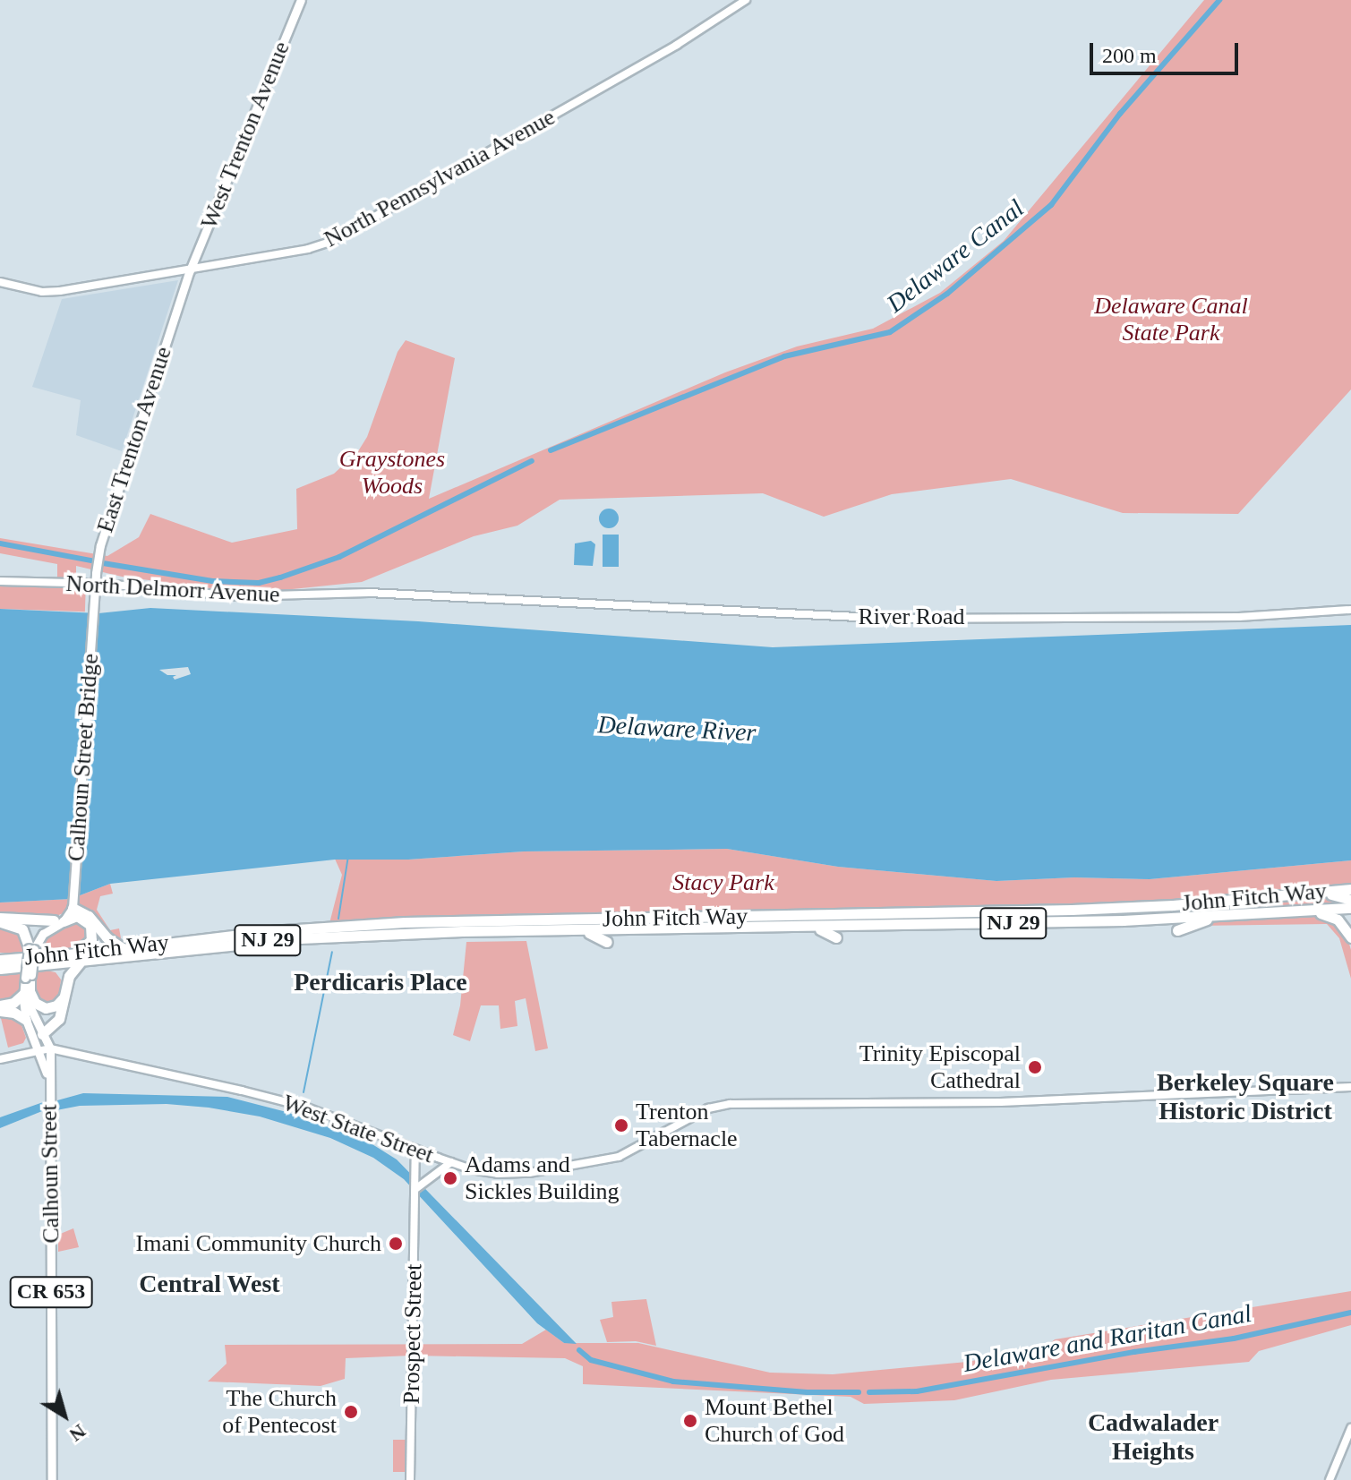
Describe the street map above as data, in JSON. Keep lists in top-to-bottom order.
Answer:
{
  "streets": {
    "highway": ["John Fitch Way", "NJ 29"],
    "main road": [
      "West Trenton Avenue",
      "North Pennsylvania Avenue",
      "East Trenton Avenue",
      "North Delmorr Avenue",
      "River Road",
      "Calhoun Street Bridge",
      "West State Street",
      "Calhoun Street",
      "CR 653",
      "Prospect Street"
    ]
  },
  "crossings": [
    ["West Trenton Avenue", "North Pennsylvania Avenue"],
    ["West Trenton Avenue", "East Trenton Avenue"],
    ["North Pennsylvania Avenue", "East Trenton Avenue"],
    ["East Trenton Avenue", "North Delmorr Avenue"],
    ["East Trenton Avenue", "Calhoun Street Bridge"],
    ["North Delmorr Avenue", "River Road"],
    ["West State Street", "Calhoun Street"],
    ["West State Street", "Prospect Street"]
  ],
  "districts": [
    "Perdicaris Place",
    "Berkeley Square Historic District",
    "Central West",
    "Cadwalader Heights"
  ],
  "water": ["Delaware Canal", "Delaware River", "Delaware and Raritan Canal"],
  "parks": ["Delaware Canal State Park", "Graystones Woods", "Stacy Park"],
  "places": [
    "Trinity Episcopal Cathedral",
    "Trenton Tabernacle",
    "Adams and Sickles Building",
    "Imani Community Church",
    "The Church of Pentecost",
    "Mount Bethel Church of God"
  ],
  "scale_bar": "200 m",
  "north": "bottom right"
}
